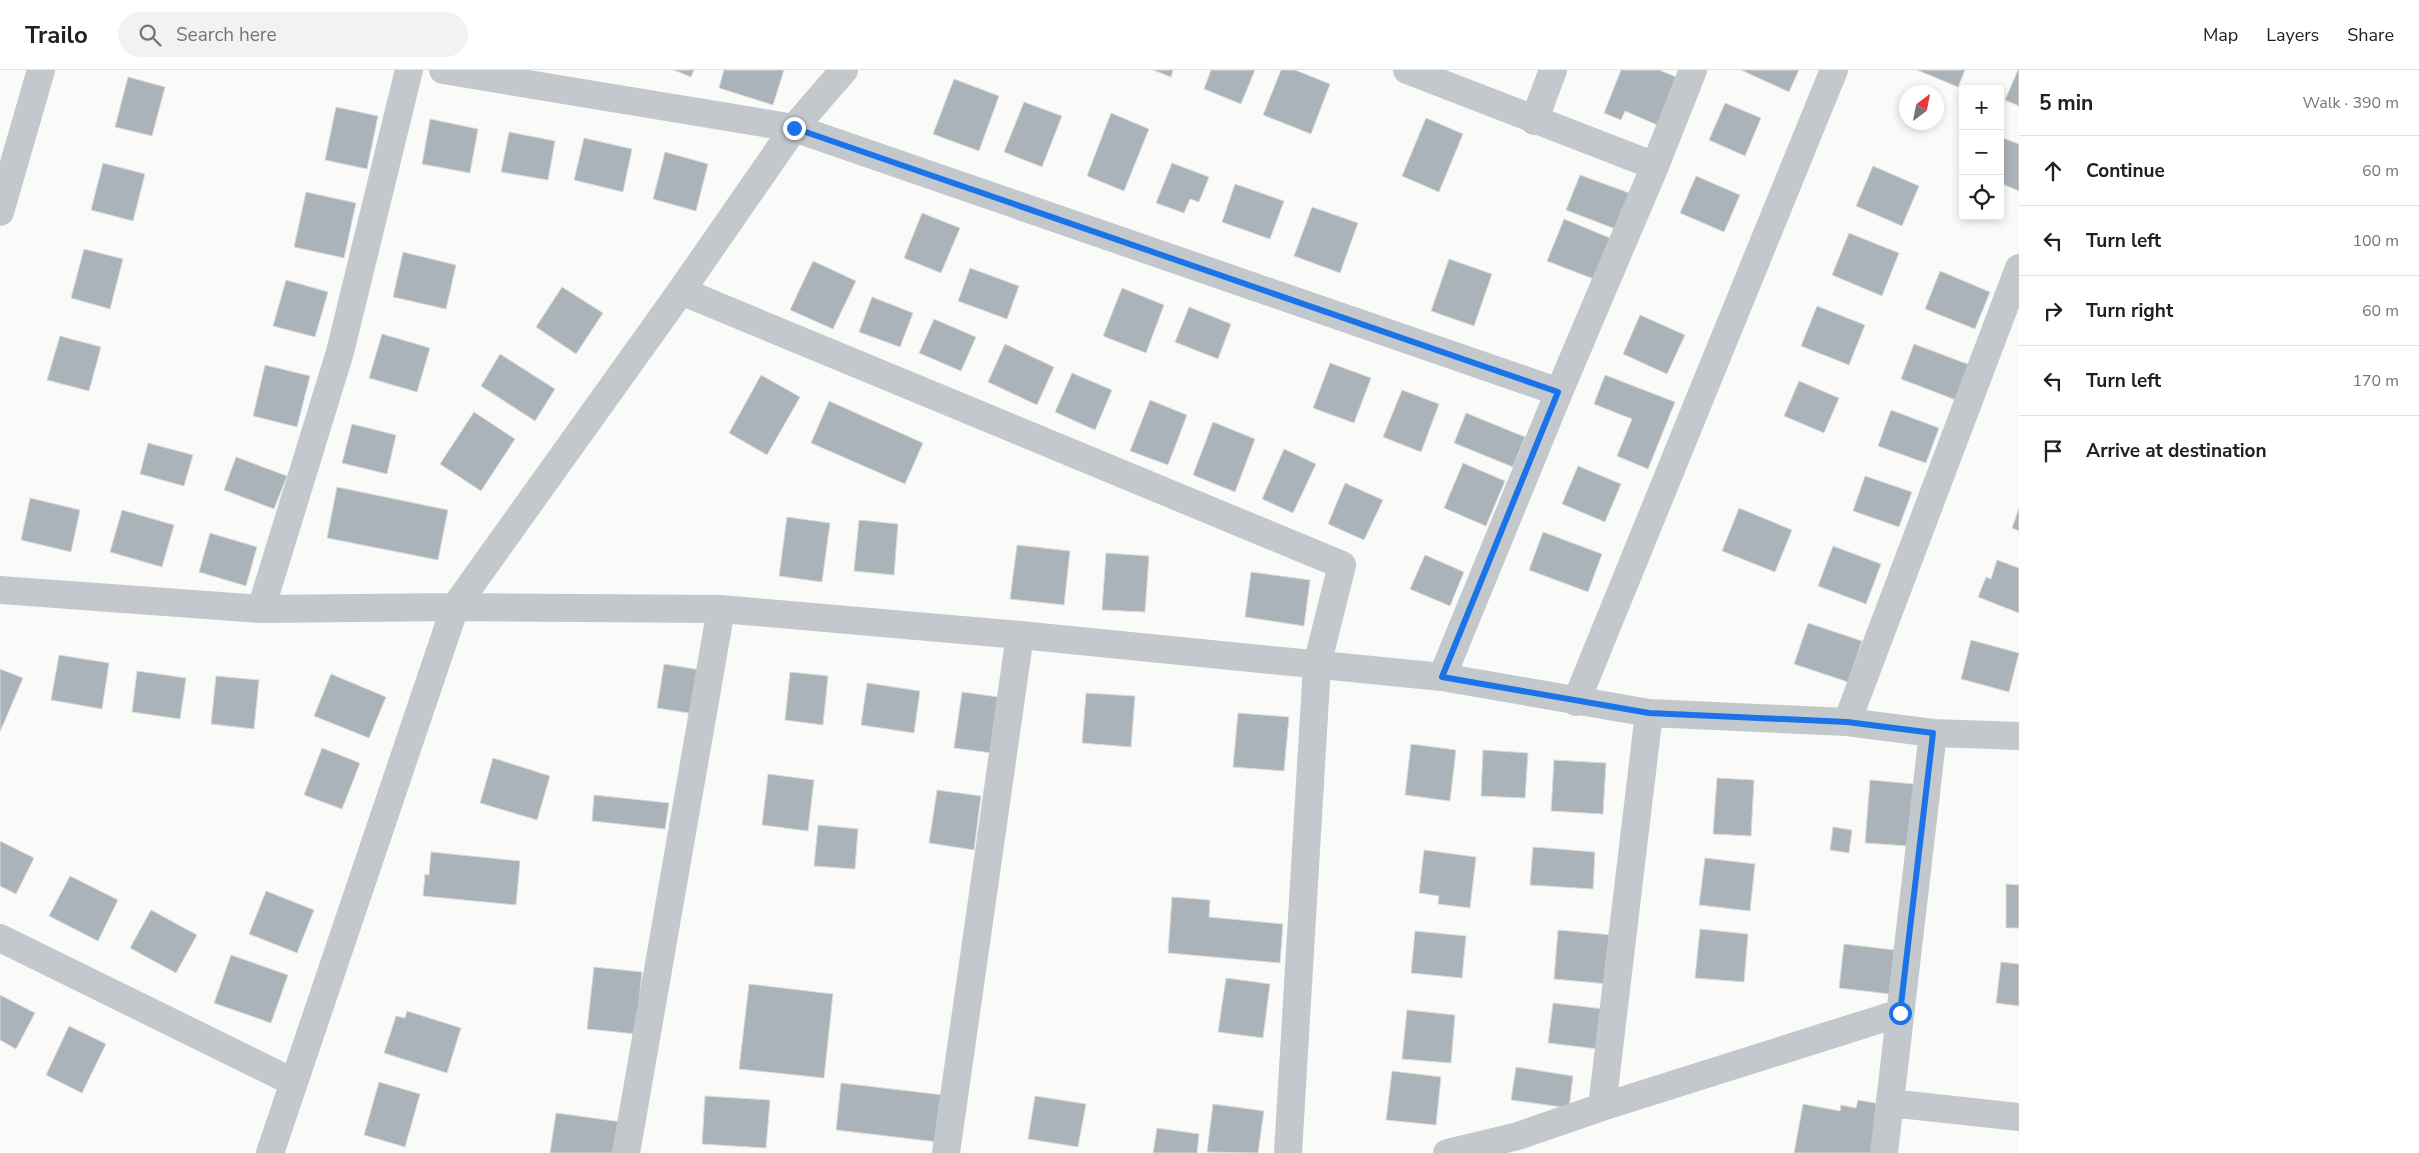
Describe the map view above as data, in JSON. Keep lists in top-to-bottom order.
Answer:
{
  "north": "top right",
  "page": {
    "header": "Trailo",
    "search": "Search here",
    "nav": ["Map", "Layers", "Share"],
    "heading": ["5 min", "Walk · 390 m"],
    "map_buttons": ["+", "−"],
    "list": [
      ["Continue", "60 m"],
      ["Turn left", "100 m"],
      ["Turn right", "60 m"],
      ["Turn left", "170 m"],
      "Arrive at destination"
    ]
  }
}
